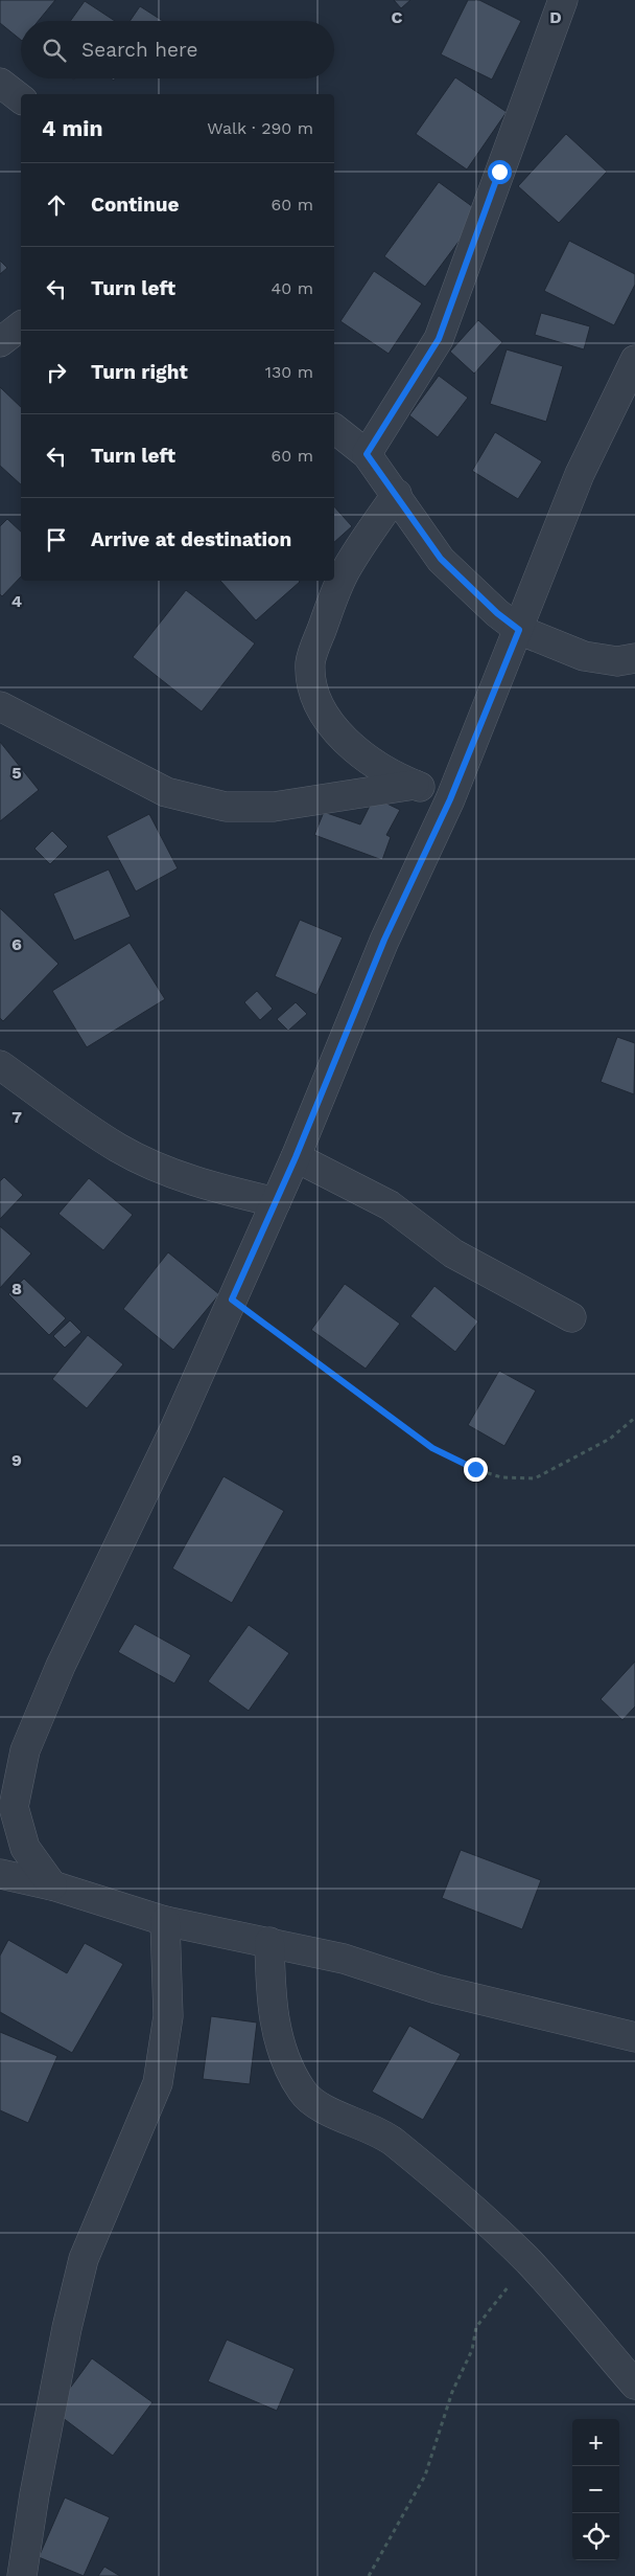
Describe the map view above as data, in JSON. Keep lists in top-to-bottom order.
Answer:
{
  "page": {
    "search": "Search here",
    "heading": ["4 min", "Walk · 290 m"],
    "list": [
      ["Continue", "60 m"],
      ["Turn left", "40 m"],
      ["Turn right", "130 m"],
      ["Turn left", "60 m"],
      "Arrive at destination"
    ],
    "map_buttons": ["+", "−"]
  },
  "grid": {
    "columns": ["C", "D"],
    "rows": [
      "4",
      "5",
      "6",
      "7",
      "8",
      "9"
    ]
  }
}
